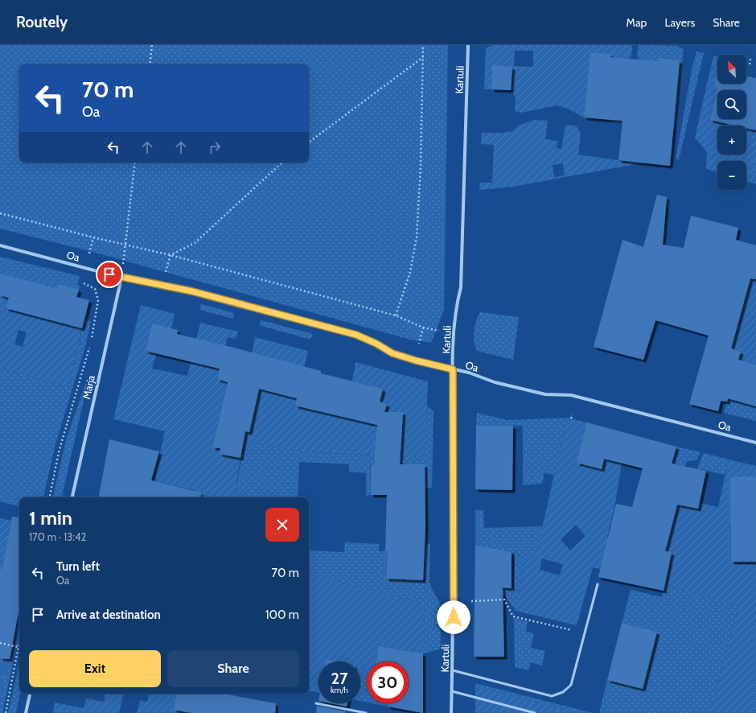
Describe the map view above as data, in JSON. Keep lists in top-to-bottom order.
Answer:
{
  "streets": {
    "street": ["Kartuli", "Oa", "Marja"]
  },
  "crossings": [
    ["Kartuli", "Oa"],
    ["Oa", "Marja"]
  ],
  "north": "top left",
  "page": {
    "header": "Routely",
    "nav": ["Map", "Layers", "Share"],
    "map_buttons": ["+", "−"],
    "turn": ["70 m", "Oa"],
    "heading": ["1 min", "170 m · 13:42"],
    "list": [
      {
        "name": "Turn left",
        "note": "Oa",
        "value": "70 m"
      },
      {
        "name": "Arrive at destination",
        "value": "100 m"
      }
    ],
    "buttons": ["Exit", "Share"],
    "speed": "27 km/h",
    "limit": "30"
  }
}
